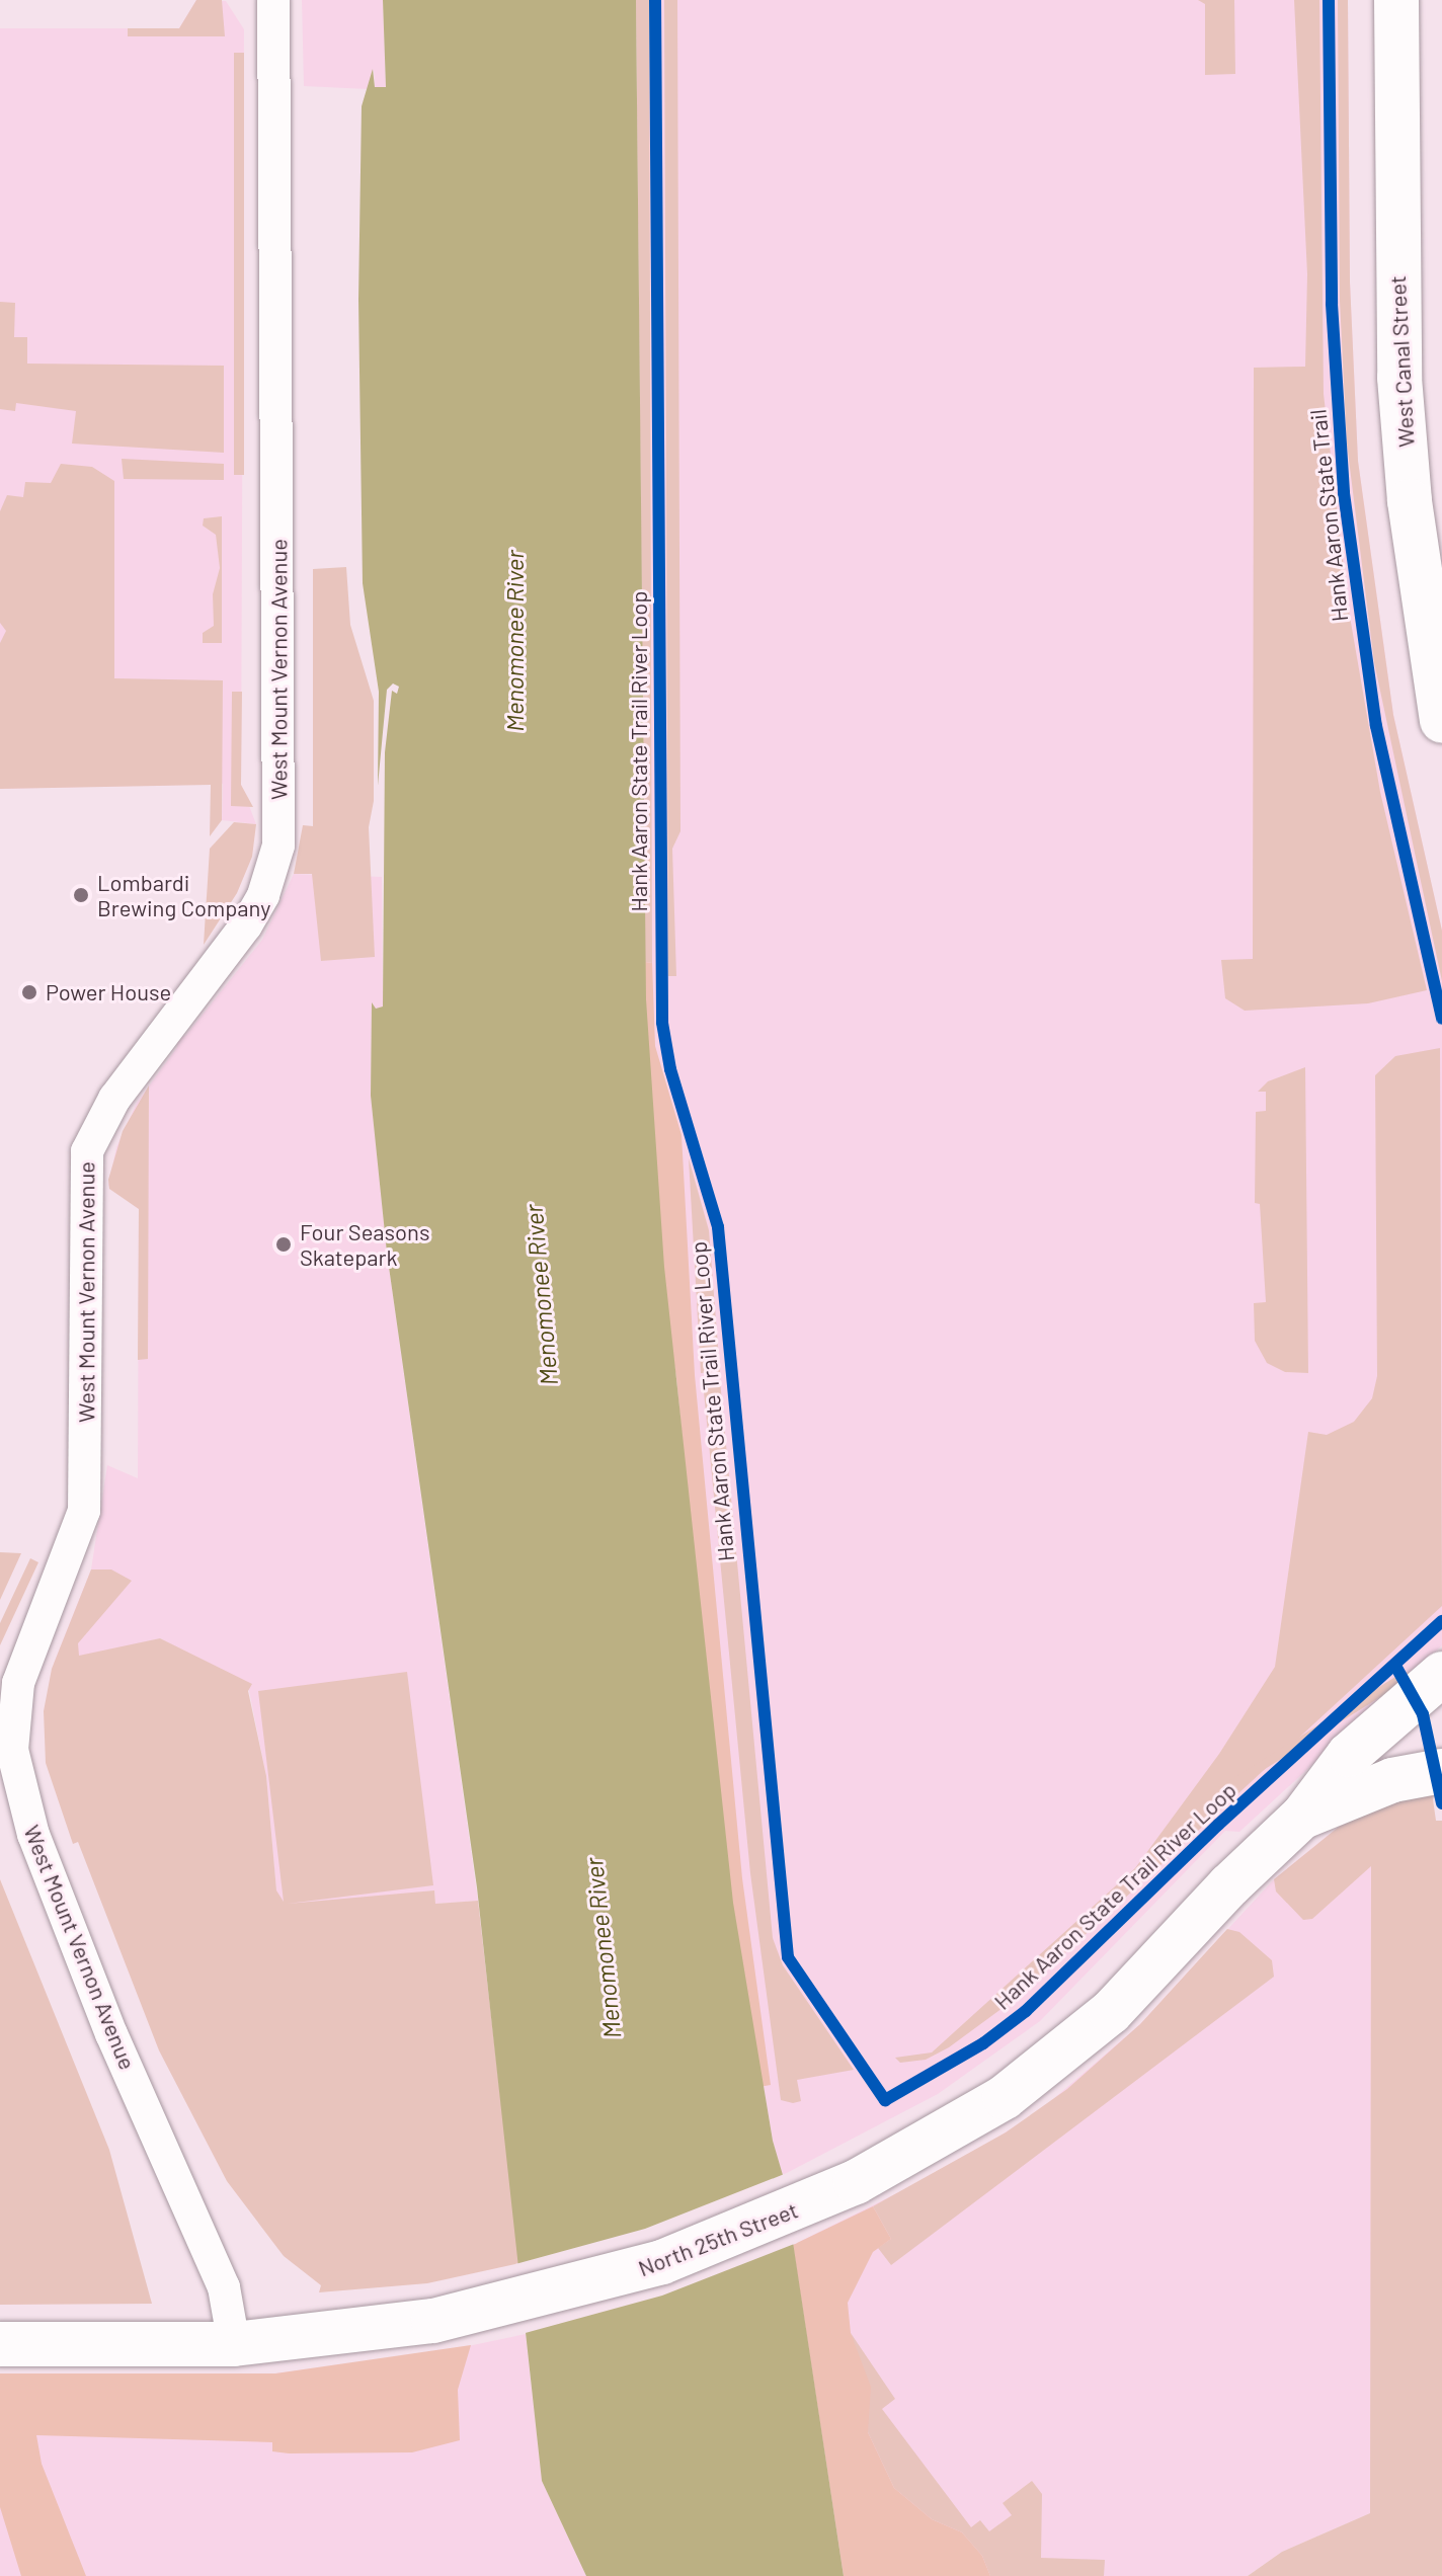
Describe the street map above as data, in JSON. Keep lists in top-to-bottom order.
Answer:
{
  "streets": {
    "street": ["West Canal Street", "West Mount Vernon Avenue", "North 25th Street"],
    "cycle path": ["Hank Aaron State Trail", "Hank Aaron State Trail River Loop"]
  },
  "crossings": [
    ["West Mount Vernon Avenue", "North 25th Street"]
  ],
  "water": ["Menomonee River"],
  "places": ["Lombardi Brewing Company", "Power House", "Four Seasons Skatepark"]
}
